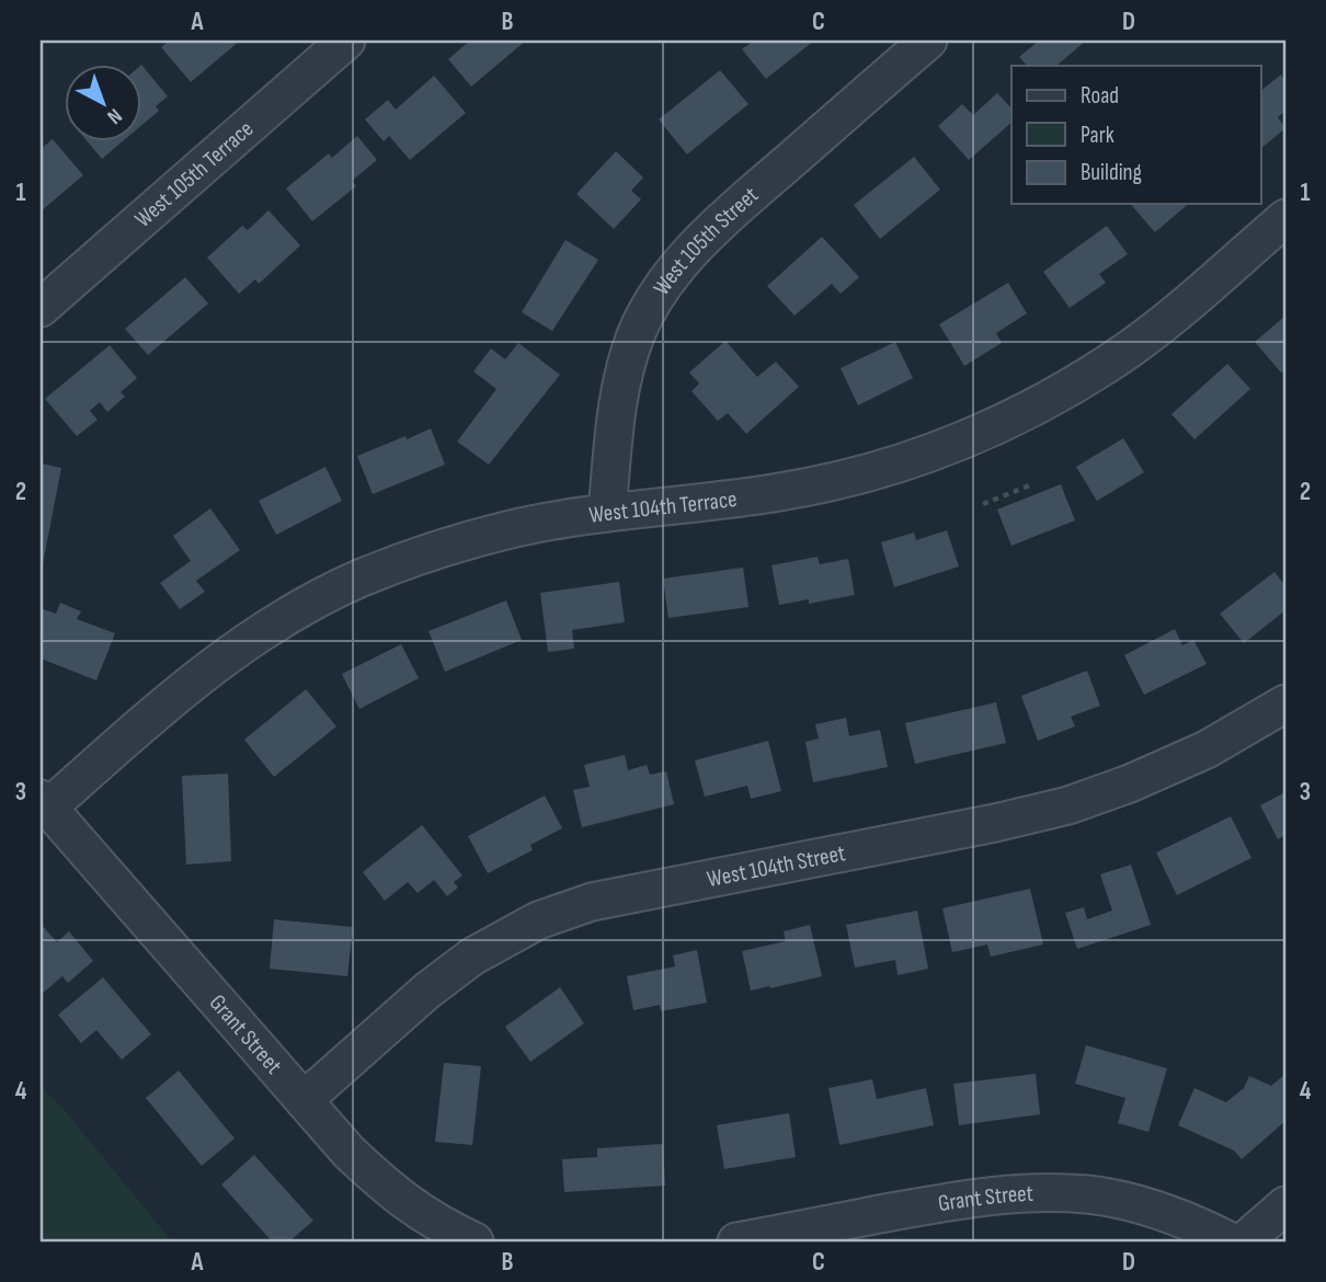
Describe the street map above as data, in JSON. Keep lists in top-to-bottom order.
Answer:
{
  "streets": {
    "street": [
      "West 105th Terrace",
      "West 105th Street",
      "West 104th Terrace",
      "West 104th Street",
      "Grant Street"
    ]
  },
  "crossings": [
    ["West 105th Street", "West 104th Terrace"],
    ["West 104th Terrace", "Grant Street"],
    ["West 104th Street", "Grant Street"]
  ],
  "legend": ["Road", "Park", "Building"],
  "north": "bottom right",
  "grid": {
    "columns": [
      "A",
      "B",
      "C",
      "D"
    ],
    "rows": [
      "1",
      "2",
      "3",
      "4"
    ]
  }
}
